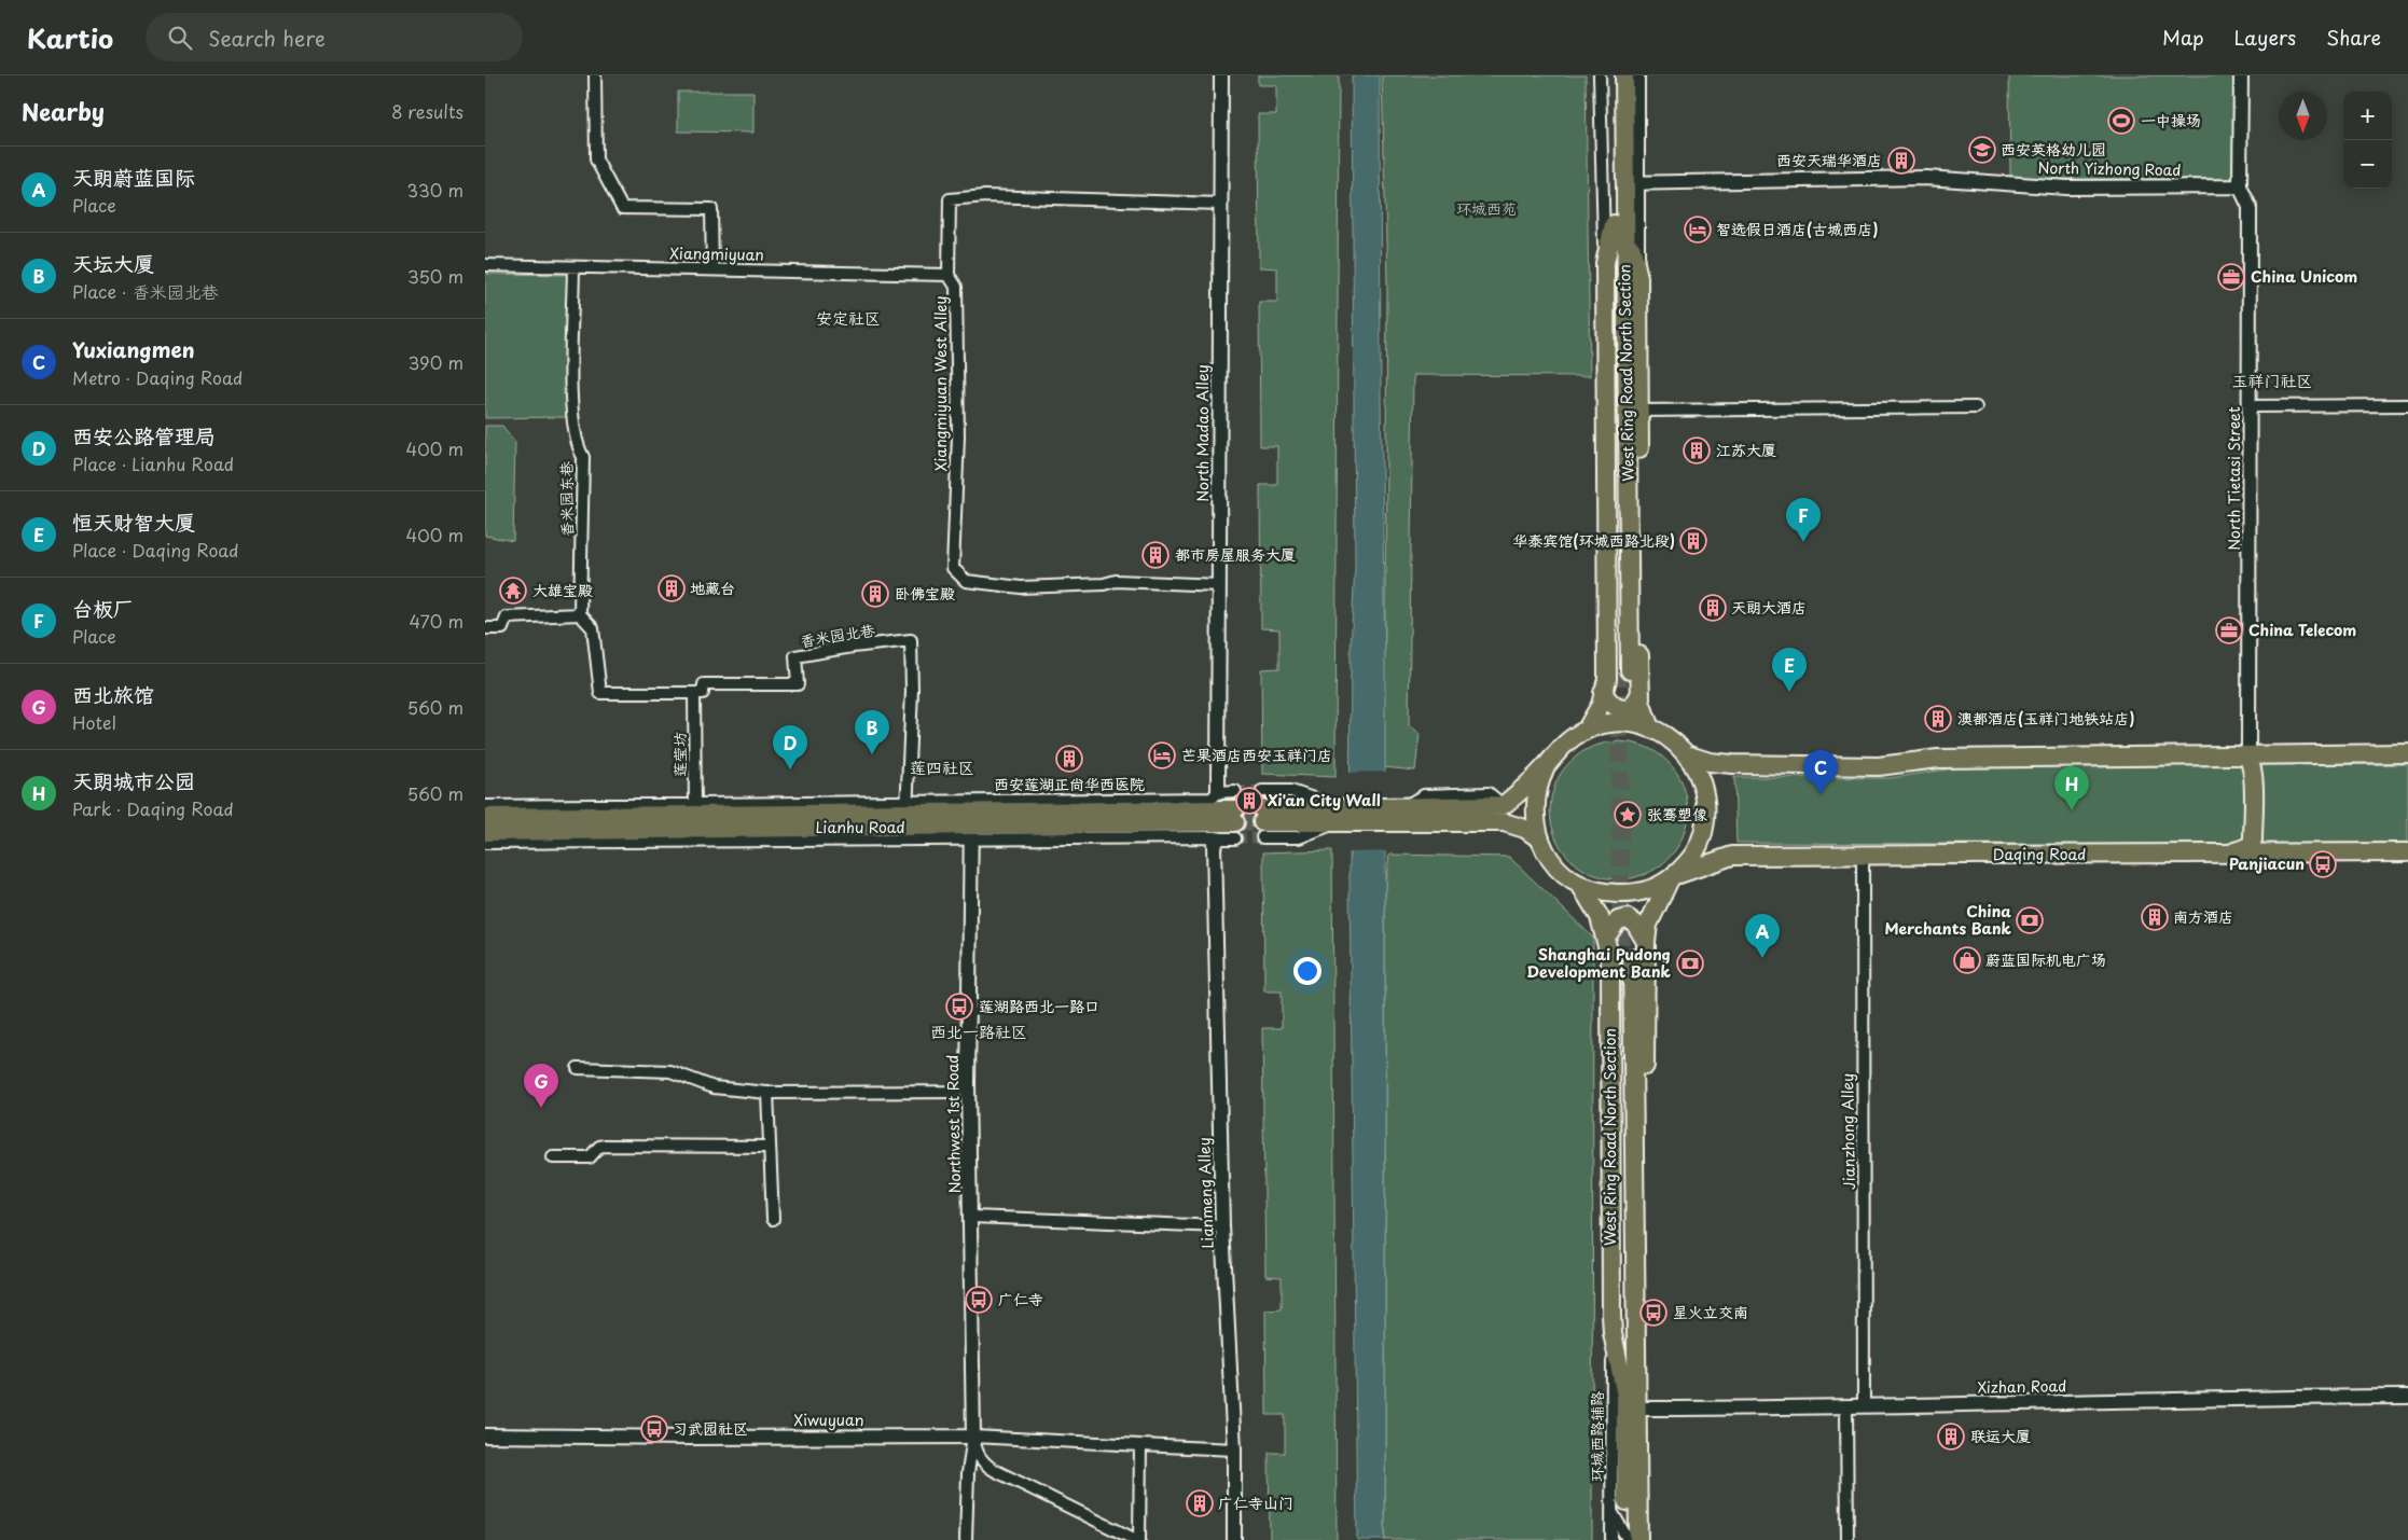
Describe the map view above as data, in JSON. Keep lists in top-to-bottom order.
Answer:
{
  "streets": {
    "main road": ["West Ring Road North Section", "Lianhu Road", "Daqing Road"],
    "street": [
      "North Yizhong Road",
      "Xiangmiyuan",
      "Xiangmiyuan West Alley",
      "North Madao Alley",
      "North Tietasi Street",
      "香米园东巷",
      "香米园北巷",
      "莲莹坊",
      "Northwest 1st Road",
      "Jianzhong Alley",
      "Lianmeng Alley",
      "Xizhan Road",
      "Xiwuyuan",
      "环城西路辅路"
    ]
  },
  "crossings": [
    ["North Yizhong Road", "West Ring Road North Section"],
    ["North Yizhong Road", "North Tietasi Street"],
    ["Xiangmiyuan", "Xiangmiyuan West Alley"],
    ["Xiangmiyuan", "香米园东巷"],
    ["West Ring Road North Section", "Daqing Road"],
    ["West Ring Road North Section", "Xizhan Road"],
    ["West Ring Road North Section", "环城西路辅路"],
    ["Xiangmiyuan West Alley", "North Madao Alley"],
    ["香米园东巷", "香米园北巷"],
    ["香米园北巷", "莲莹坊"],
    ["香米园北巷", "Lianhu Road"],
    ["莲莹坊", "Lianhu Road"],
    ["Lianhu Road", "Northwest 1st Road"],
    ["Daqing Road", "Jianzhong Alley"],
    ["Northwest 1st Road", "Xiwuyuan"],
    ["Jianzhong Alley", "Xizhan Road"]
  ],
  "districts": [
    "安定社区",
    "玉祥门社区",
    "莲四社区",
    "西北一路社区"
  ],
  "parks": ["环城西苑"],
  "places": {
    "sports": ["一中操场"],
    "school or university": ["西安英格幼儿园"],
    "building": [
      "西安天瑞华酒店",
      "江苏大厦",
      "华泰宾馆(环城西路北段)",
      "都市房屋服务大厦",
      "地藏台",
      "卧佛宝殿",
      "天朗大酒店",
      "澳都酒店(玉祥门地铁站店)",
      "西安莲湖正尚华西医院",
      "Xi'an City Wall",
      "南方酒店",
      "联运大厦",
      "广仁寺山门"
    ],
    "hotel": ["智选假日酒店(古城西店)", "芒果酒店西安玉祥门店"],
    "office": ["China Unicom", "China Telecom"],
    "temple": ["大雄宝殿"],
    "place": ["张骞塑像"],
    "bus stop": [
      "Panjiacun",
      "莲湖路西北一路口",
      "广仁寺",
      "星火立交南",
      "习武园社区"
    ],
    "bank": ["China Merchants Bank", "Shanghai Pudong Development Bank"],
    "shop": ["蔚蓝国际机电广场"]
  },
  "north": "bottom",
  "page": {
    "header": "Kartio",
    "search": "Search here",
    "nav": ["Map", "Layers", "Share"],
    "heading": ["Nearby", "8 results"],
    "map_buttons": ["+", "−"],
    "list": [
      {
        "mark": "A",
        "name": "天朗蔚蓝国际",
        "note": "Place",
        "value": "330 m"
      },
      {
        "mark": "B",
        "name": "天坛大厦",
        "note": "Place · 香米园北巷",
        "value": "350 m"
      },
      {
        "mark": "C",
        "name": "Yuxiangmen",
        "note": "Metro · Daqing Road",
        "value": "390 m"
      },
      {
        "mark": "D",
        "name": "西安公路管理局",
        "note": "Place · Lianhu Road",
        "value": "400 m"
      },
      {
        "mark": "E",
        "name": "恒天财智大厦",
        "note": "Place · Daqing Road",
        "value": "400 m"
      },
      {
        "mark": "F",
        "name": "台板厂",
        "note": "Place",
        "value": "470 m"
      },
      {
        "mark": "G",
        "name": "西北旅馆",
        "note": "Hotel",
        "value": "560 m"
      },
      {
        "mark": "H",
        "name": "天朗城市公园",
        "note": "Park · Daqing Road",
        "value": "560 m"
      }
    ],
    "pins": [
      "F",
      "E",
      "B",
      "D",
      "C",
      "H",
      "A",
      "G"
    ]
  }
}
